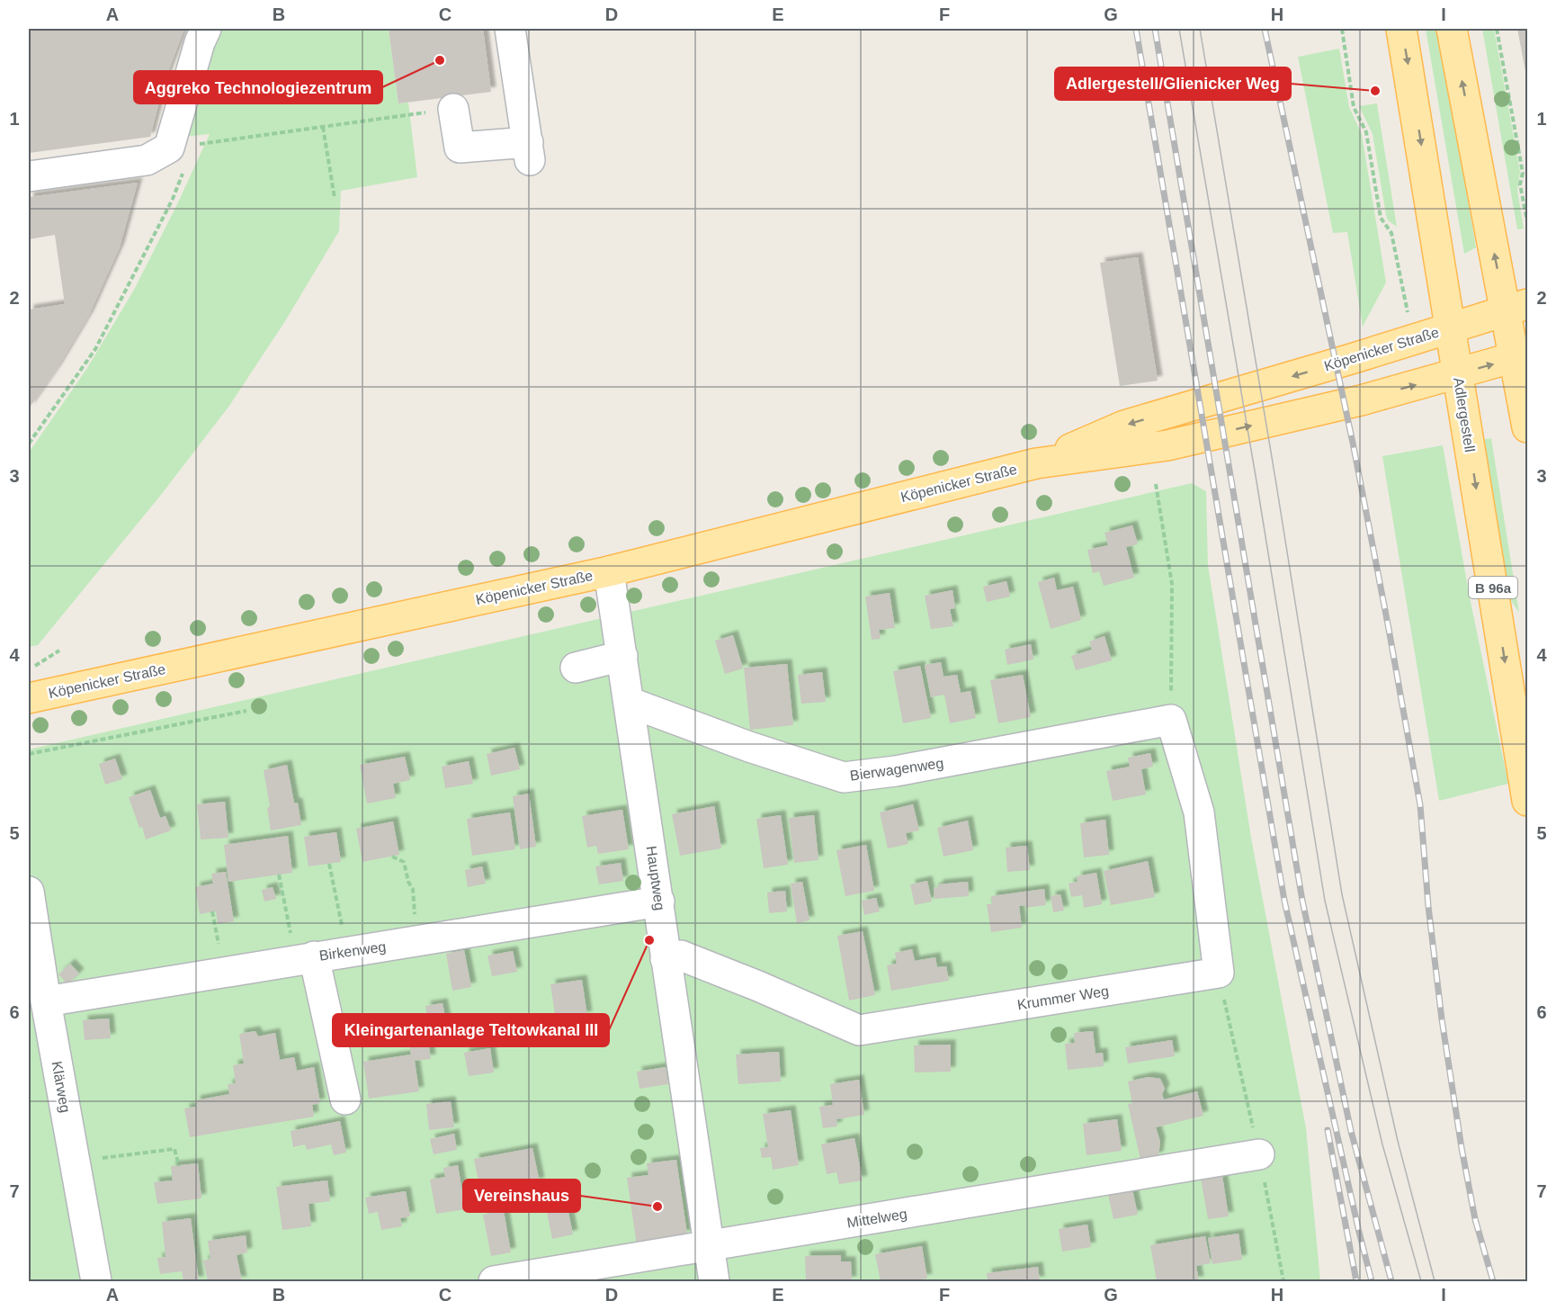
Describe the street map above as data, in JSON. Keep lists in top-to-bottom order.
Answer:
{
  "streets": {
    "main road": ["Köpenicker Straße", "Adlergestell", "B 96a"],
    "lane": [
      "Bierwagenweg",
      "Hauptweg",
      "Birkenweg",
      "Krummer Weg",
      "Klärweg",
      "Mittelweg"
    ]
  },
  "crossings": [
    ["Köpenicker Straße", "Adlergestell"],
    ["Köpenicker Straße", "Hauptweg"],
    ["Bierwagenweg", "Hauptweg"],
    ["Bierwagenweg", "Krummer Weg"],
    ["Hauptweg", "Birkenweg"],
    ["Hauptweg", "Krummer Weg"],
    ["Hauptweg", "Mittelweg"],
    ["Birkenweg", "Klärweg"]
  ],
  "places": [
    "Aggreko Technologiezentrum",
    "Adlergestell/Glienicker Weg",
    "Kleingartenanlage Teltowkanal III",
    "Vereinshaus"
  ],
  "grid": {
    "columns": [
      "A",
      "B",
      "C",
      "D",
      "E",
      "F",
      "G",
      "H",
      "I"
    ],
    "rows": [
      "1",
      "2",
      "3",
      "4",
      "5",
      "6",
      "7"
    ]
  }
}
